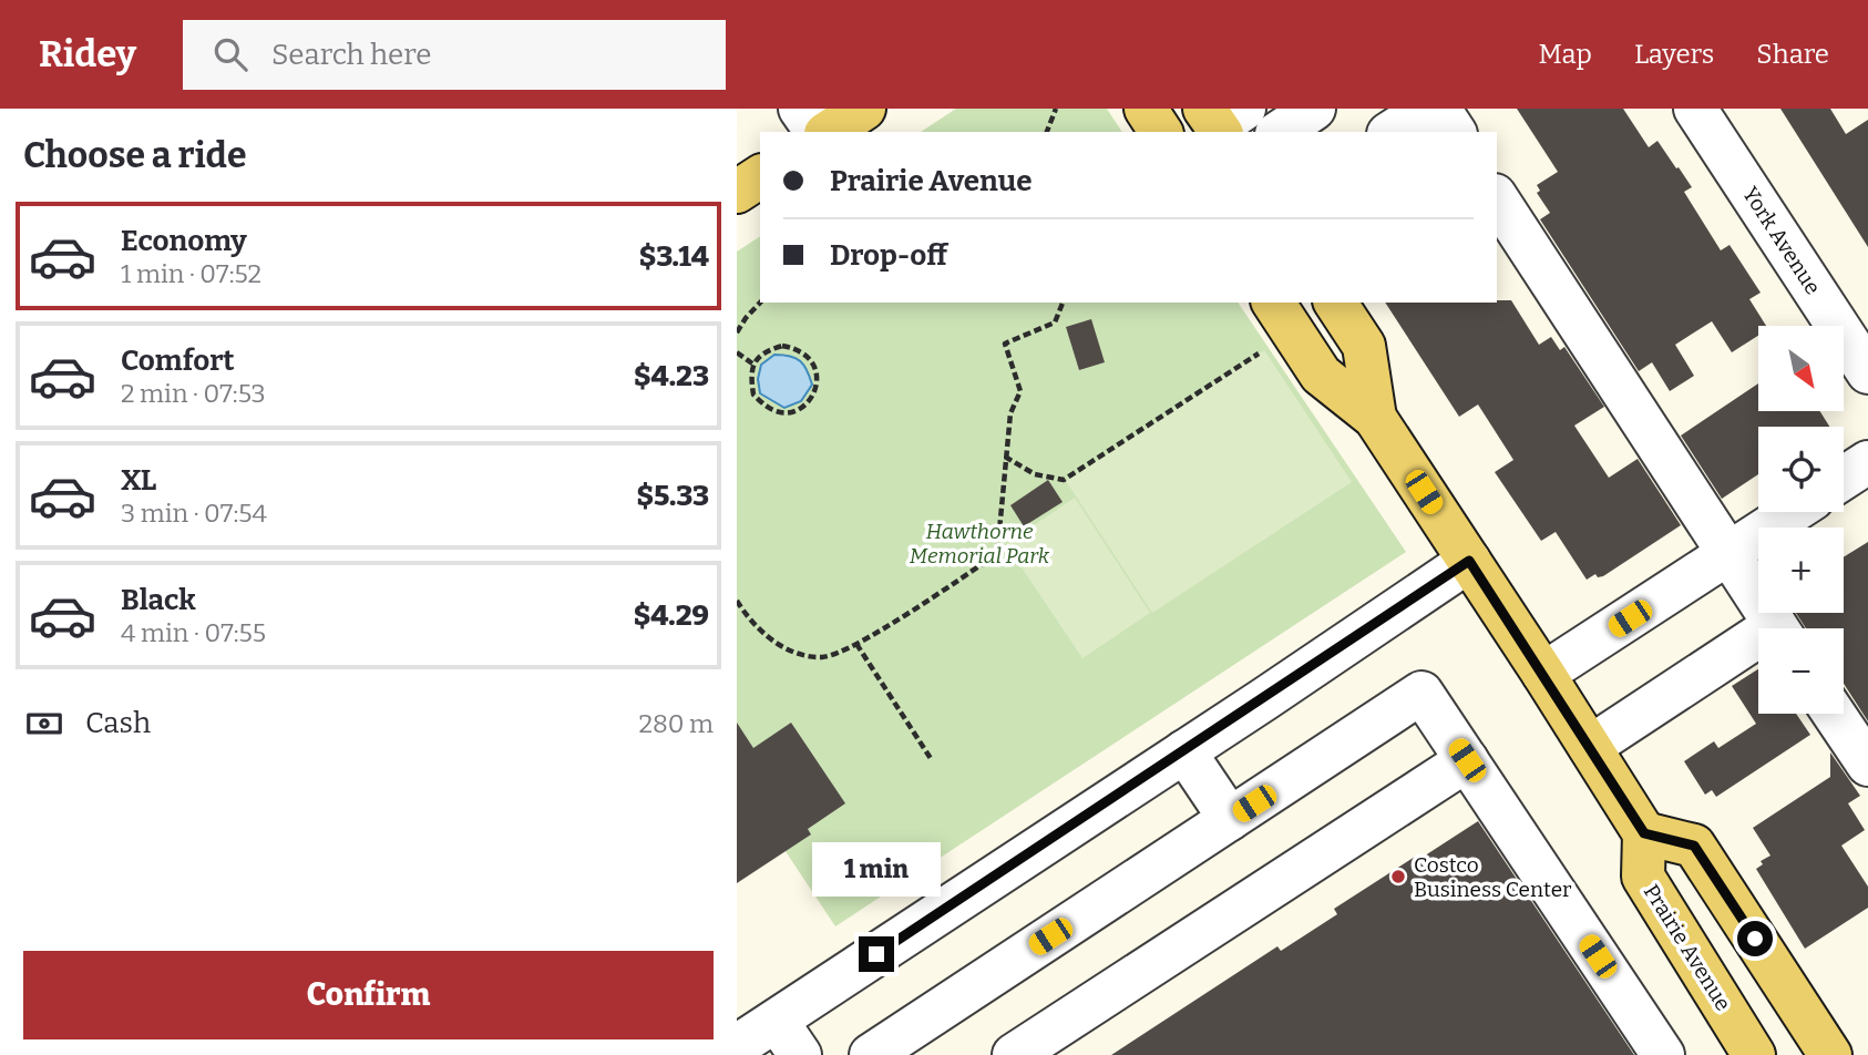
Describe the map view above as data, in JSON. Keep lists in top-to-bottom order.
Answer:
{
  "streets": {
    "main road": ["Prairie Avenue"],
    "street": ["York Avenue"]
  },
  "parks": ["Hawthorne Memorial Park"],
  "places": ["Costco Business Center"],
  "north": "bottom right",
  "page": {
    "header": "Ridey",
    "search": "Search here",
    "nav": ["Map", "Layers", "Share"],
    "heading": "Choose a ride",
    "banner": ["Prairie Avenue", "Drop-off"],
    "list": [
      {
        "name": "Economy",
        "note": "1 min · 07:52",
        "value": "$3.14"
      },
      {
        "name": "Comfort",
        "note": "2 min · 07:53",
        "value": "$4.23"
      },
      {
        "name": "XL",
        "note": "3 min · 07:54",
        "value": "$5.33"
      },
      {
        "name": "Black",
        "note": "4 min · 07:55",
        "value": "$4.29"
      }
    ],
    "map_buttons": ["+", "−"],
    "pay": ["Cash", "280 m"],
    "bubble": "1 min",
    "buttons": "Confirm"
  }
}
